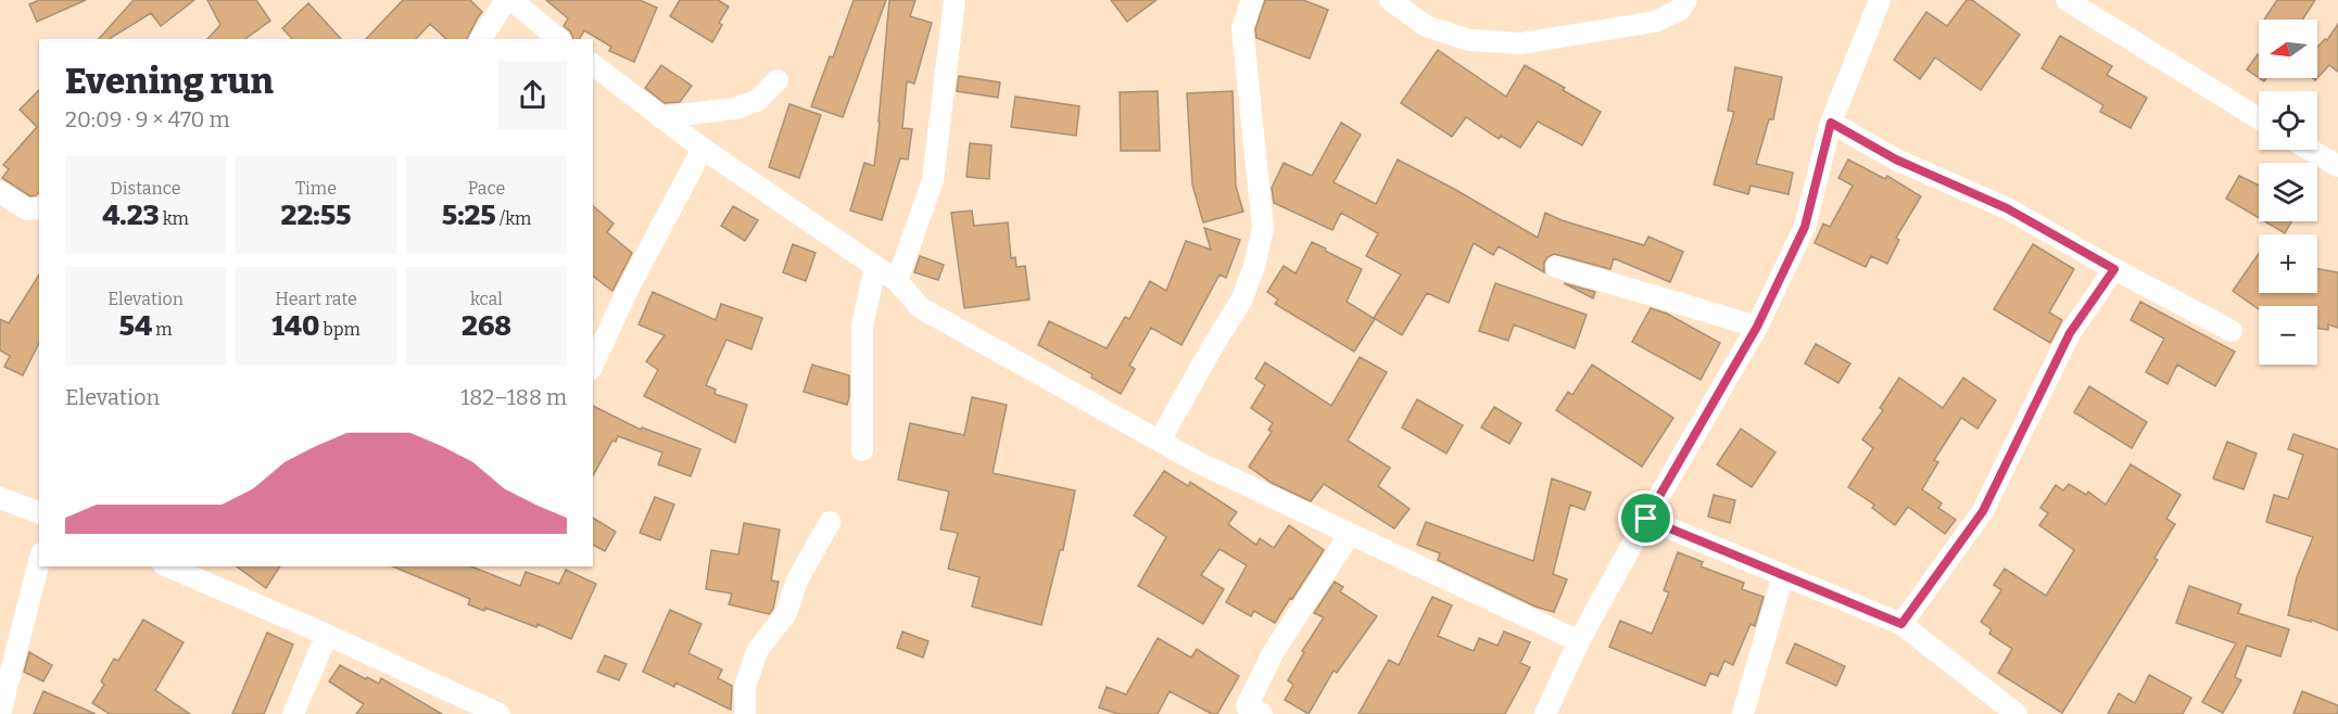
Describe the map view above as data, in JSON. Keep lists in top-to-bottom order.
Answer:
{
  "north": "left",
  "page": {
    "map_buttons": ["+", "−"],
    "heading": ["Evening run", "20:09 · 9 × 470 m"],
    "stats": [
      ["Distance", "4.23 km"],
      ["Time", "22:55"],
      ["Pace", "5:25 /km"],
      ["Elevation", "54 m"],
      ["Heart rate", "140 bpm"],
      ["kcal", "268"]
    ],
    "chart": ["Elevation", "182–188 m"]
  }
}
